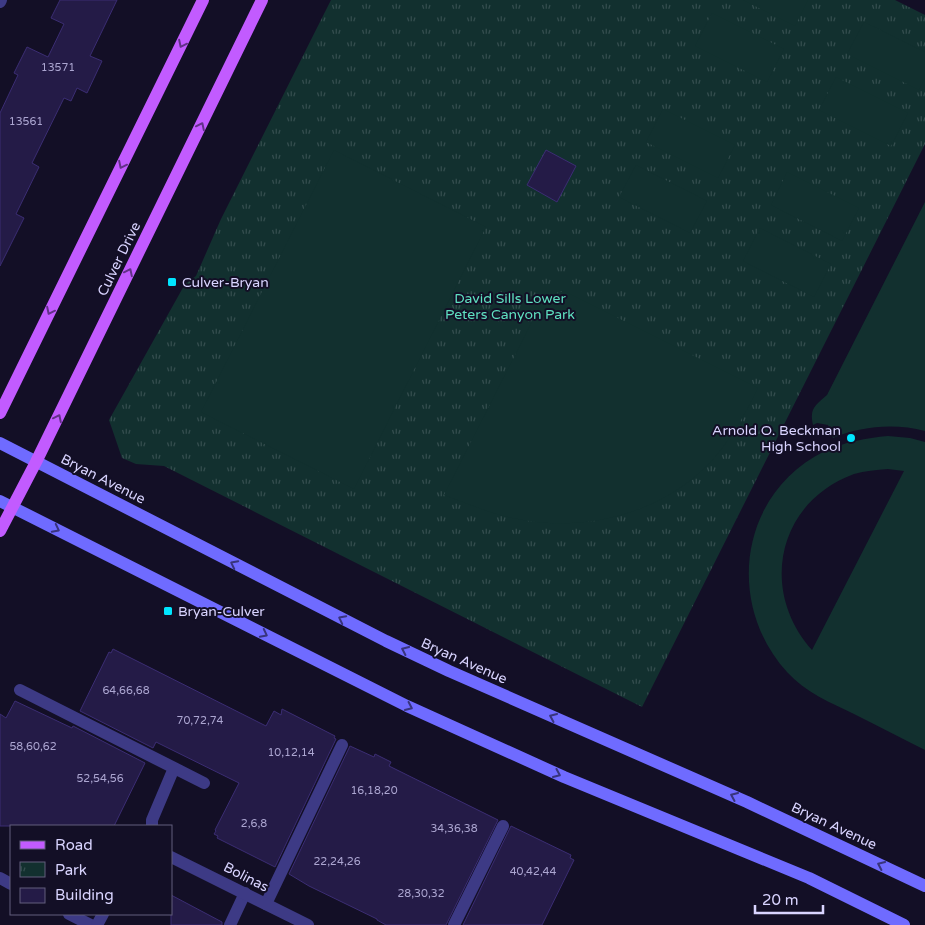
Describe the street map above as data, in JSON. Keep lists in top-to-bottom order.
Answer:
{
  "streets": {
    "main road": ["Culver Drive", "Bryan Avenue"],
    "street": ["Bolinas"]
  },
  "crossings": [
    ["Culver Drive", "Bryan Avenue"]
  ],
  "parks": ["David Sills Lower Peters Canyon Park"],
  "places": {
    "transit": ["Culver-Bryan", "Bryan-Culver"],
    "other": ["Arnold O. Beckman High School"]
  },
  "house_numbers": [
    "13571",
    "13561",
    "64,66,68",
    "70,72,74",
    "58,60,62",
    "10,12,14",
    "52,54,56",
    "16,18,20",
    "2,6,8",
    "34,36,38",
    "22,24,26",
    "40,42,44",
    "28,30,32"
  ],
  "legend": ["Road", "Park", "Building"],
  "scale_bar": "20 m"
}
